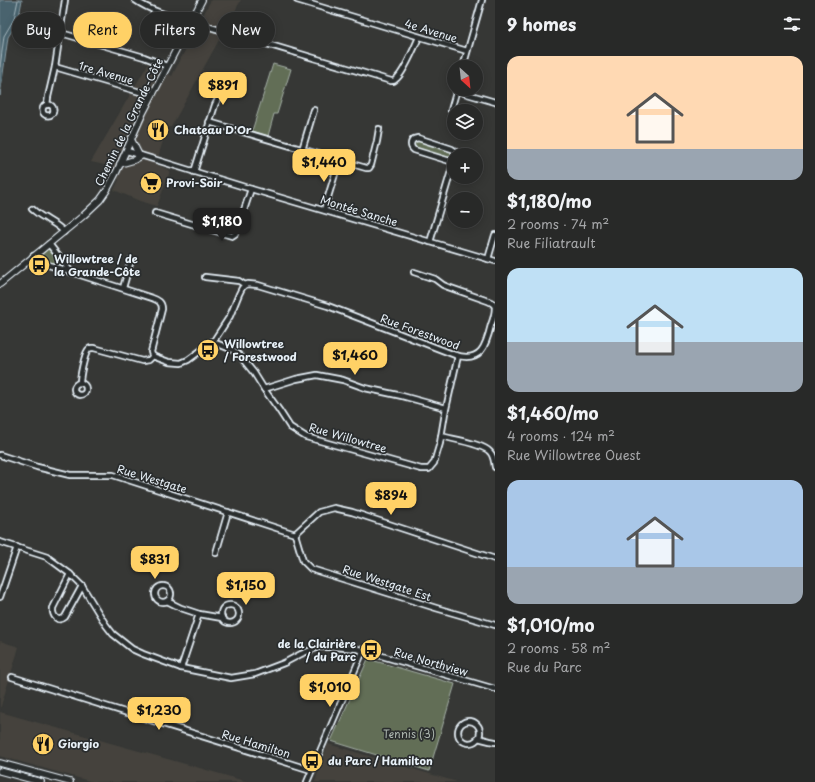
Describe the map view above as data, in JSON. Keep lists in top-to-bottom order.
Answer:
{
  "streets": {
    "main road": ["Chemin de la Grande-Côte"],
    "street": [
      "4e Avenue",
      "1re Avenue",
      "Montée Sanche",
      "Rue Forestwood",
      "Rue Willowtree",
      "Rue Westgate",
      "Rue Westgate Est",
      "Rue Northview",
      "Rue Hamilton"
    ]
  },
  "crossings": [
    ["1re Avenue", "Chemin de la Grande-Côte"],
    ["Chemin de la Grande-Côte", "Montée Sanche"],
    ["Rue Forestwood", "Rue Willowtree"],
    ["Rue Westgate", "Rue Westgate Est"]
  ],
  "parks": ["Tennis (3)"],
  "places": {
    "restaurant": ["Chateau D'Or", "Giorgio"],
    "supermarket": ["Provi-Soir"],
    "bus stop": [
      "Willowtree / de la Grande-Côte",
      "Willowtree / Forestwood",
      "de la Clairière / du Parc",
      "du Parc / Hamilton"
    ]
  },
  "north": "bottom right",
  "page": {
    "heading": "9 homes",
    "chip": [
      "Buy",
      "Rent",
      "Filters",
      "New"
    ],
    "list": [
      {
        "name": "$1,180/mo",
        "note": "2 rooms · 74 m² · Rue Filiatrault"
      },
      {
        "name": "$1,460/mo",
        "note": "4 rooms · 124 m² · Rue Willowtree Ouest"
      },
      {
        "name": "$1,010/mo",
        "note": "2 rooms · 58 m² · Rue du Parc"
      }
    ],
    "map_buttons": ["+", "−"],
    "price": [
      "$891",
      "$1,440",
      "$1,180",
      "$1,460",
      "$894",
      "$831",
      "$1,150",
      "$1,010",
      "$1,230"
    ]
  }
}
